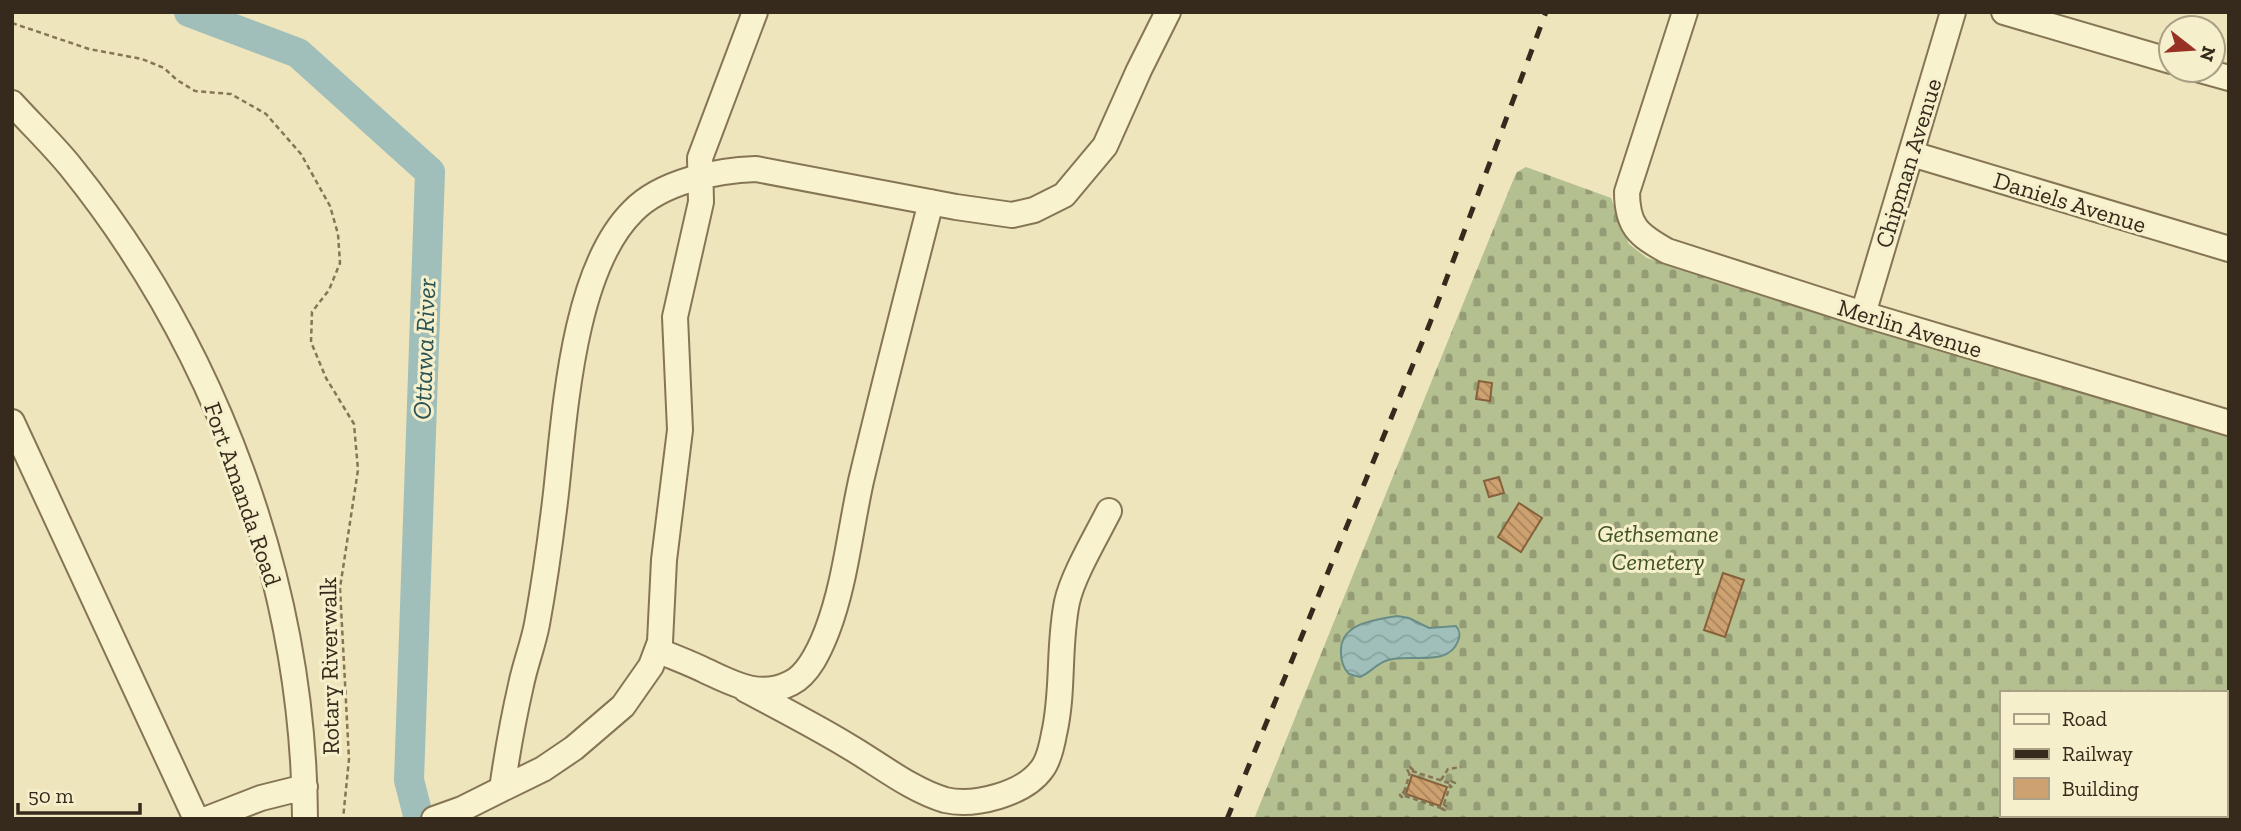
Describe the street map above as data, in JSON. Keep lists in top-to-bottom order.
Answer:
{
  "streets": {
    "street": [
      "Chipman Avenue",
      "Daniels Avenue",
      "Merlin Avenue",
      "Fort Amanda Road"
    ],
    "path": ["Rotary Riverwalk"]
  },
  "crossings": [
    ["Chipman Avenue", "Daniels Avenue"],
    ["Chipman Avenue", "Merlin Avenue"]
  ],
  "water": ["Ottawa River"],
  "parks": ["Gethsemane Cemetery"],
  "legend": ["Road", "Railway", "Building"],
  "scale_bar": "50 m",
  "north": "right"
}
